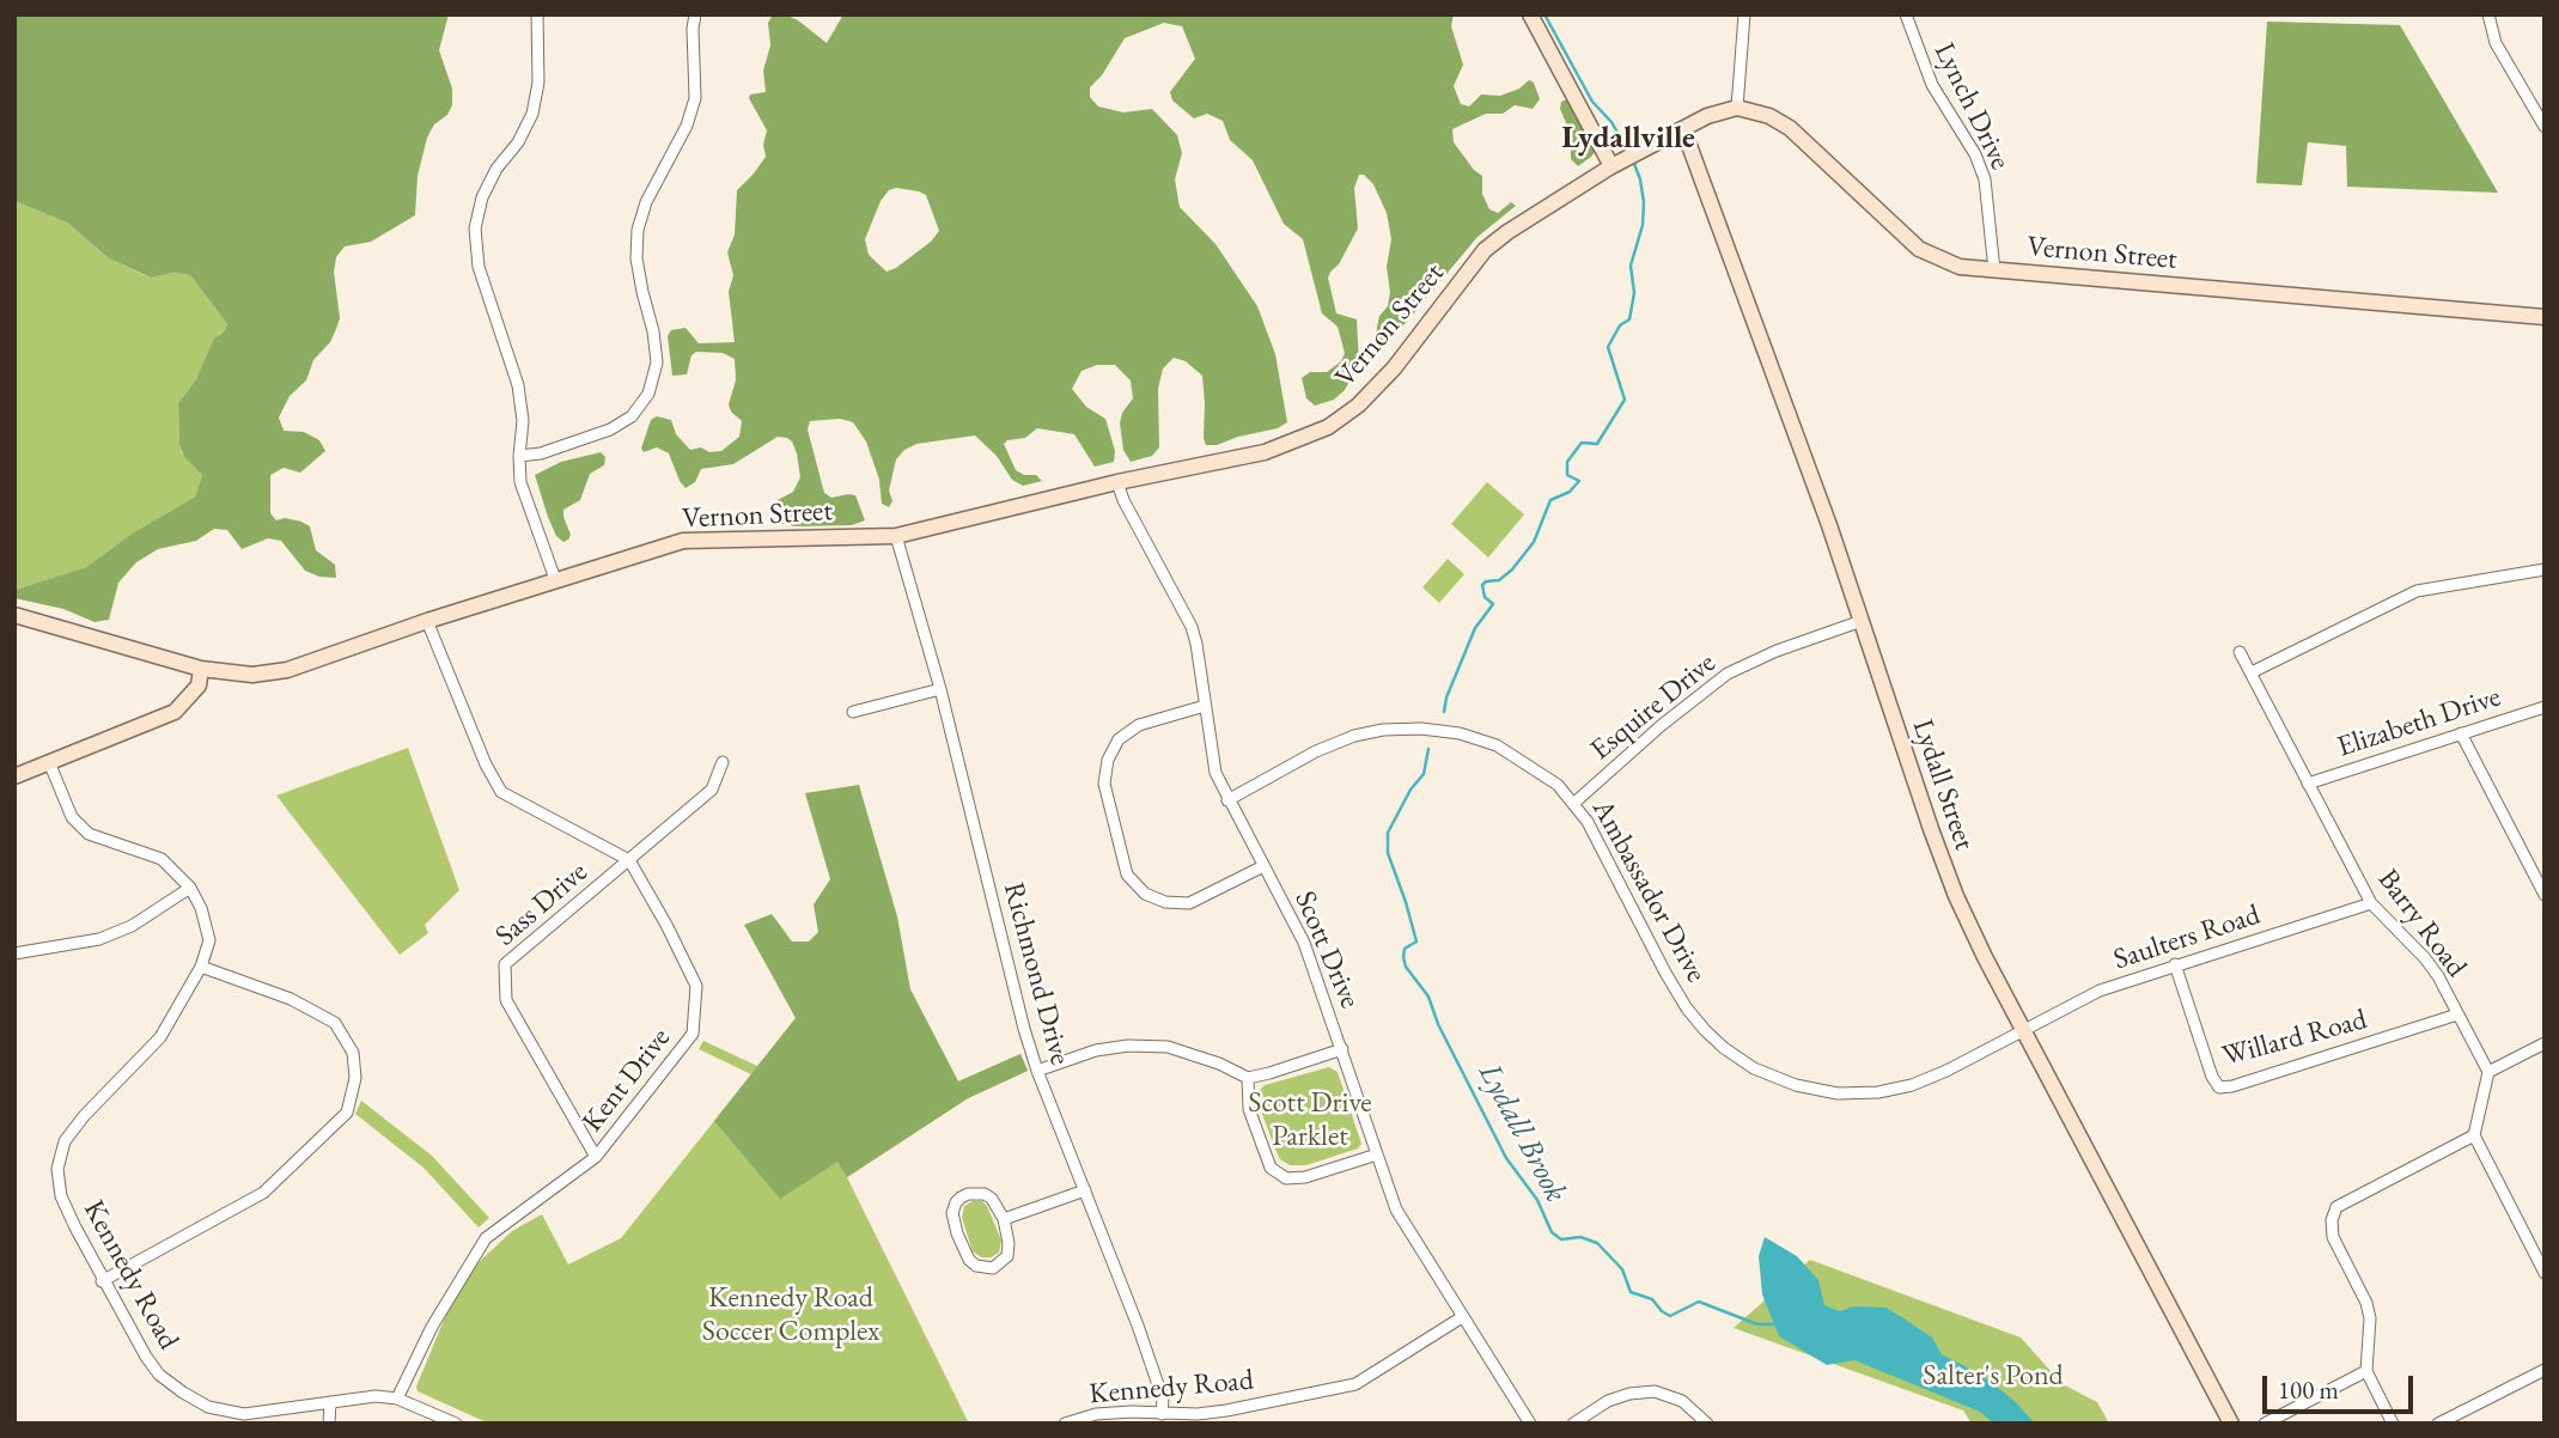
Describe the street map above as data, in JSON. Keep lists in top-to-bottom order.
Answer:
{
  "streets": {
    "street": [
      "Lynch Drive",
      "Vernon Street",
      "Esquire Drive",
      "Elizabeth Drive",
      "Lydall Street",
      "Ambassador Drive",
      "Sass Drive",
      "Barry Road",
      "Saulters Road",
      "Scott Drive",
      "Richmond Drive",
      "Willard Road",
      "Kent Drive",
      "Kennedy Road"
    ]
  },
  "crossings": [
    ["Lynch Drive", "Vernon Street"],
    ["Vernon Street", "Lydall Street"],
    ["Vernon Street", "Scott Drive"],
    ["Vernon Street", "Richmond Drive"],
    ["Esquire Drive", "Lydall Street"],
    ["Esquire Drive", "Ambassador Drive"],
    ["Elizabeth Drive", "Barry Road"],
    ["Lydall Street", "Ambassador Drive"],
    ["Lydall Street", "Saulters Road"],
    ["Ambassador Drive", "Saulters Road"],
    ["Ambassador Drive", "Scott Drive"],
    ["Sass Drive", "Kent Drive"],
    ["Barry Road", "Saulters Road"],
    ["Barry Road", "Willard Road"],
    ["Saulters Road", "Willard Road"],
    ["Scott Drive", "Kennedy Road"],
    ["Richmond Drive", "Kennedy Road"],
    ["Kent Drive", "Kennedy Road"]
  ],
  "districts": ["Lydallville"],
  "water": ["Lydall Brook"],
  "parks": ["Scott Drive Parklet", "Kennedy Road Soccer Complex", "Salter's Pond"],
  "scale_bar": "100 m"
}
